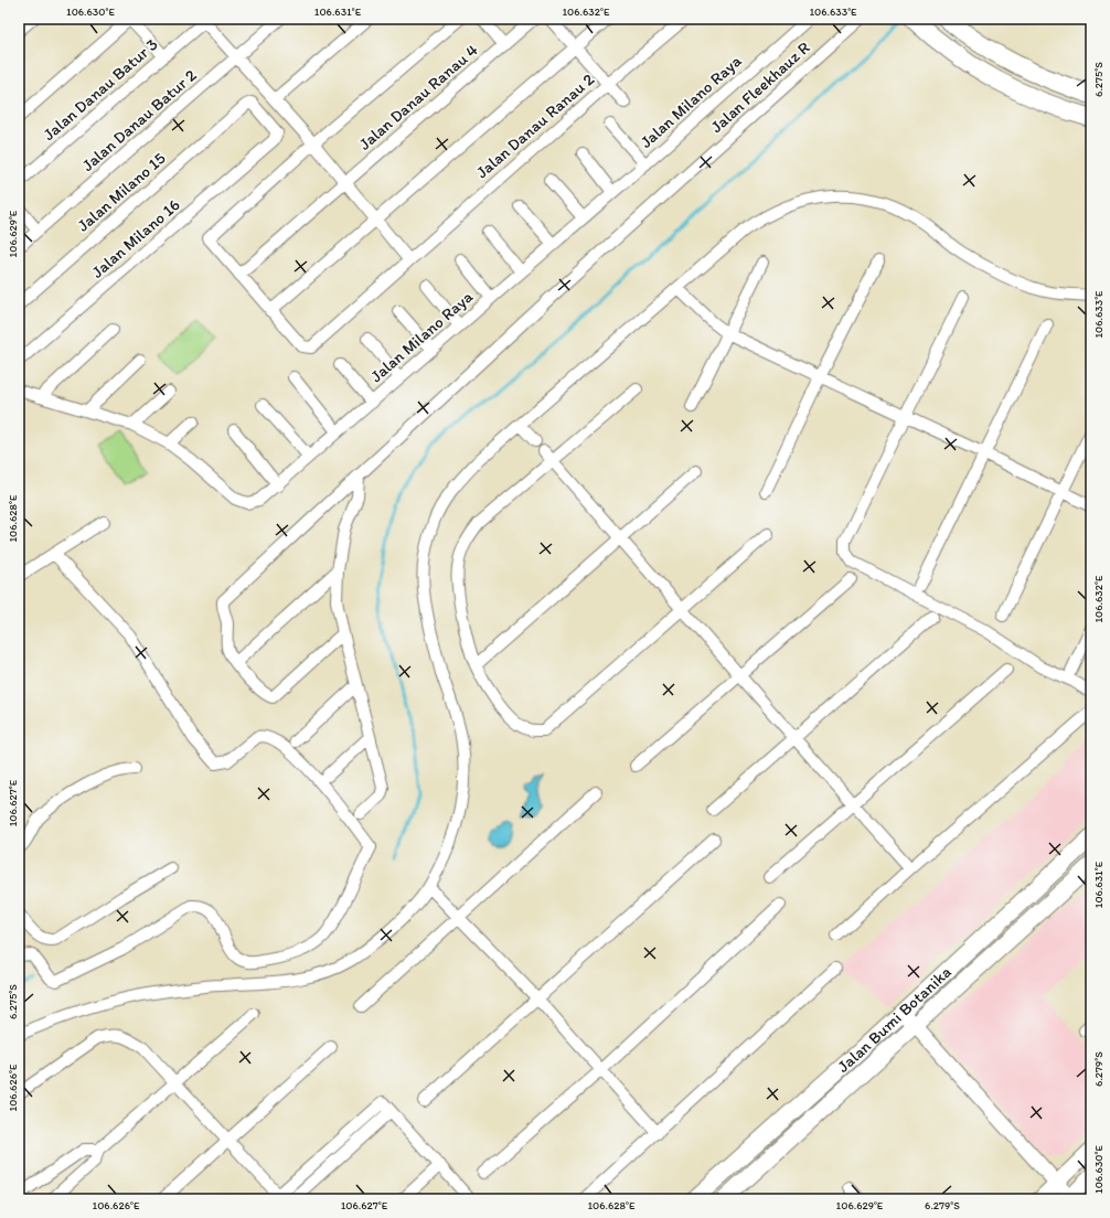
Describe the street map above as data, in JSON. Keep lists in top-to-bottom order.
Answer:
{
  "streets": {
    "main road": ["Jalan Bumi Botanika"],
    "street": [
      "Jalan Fleekhauz R",
      "Jalan Danau Batur 3",
      "Jalan Danau Ranau 4",
      "Jalan Milano Raya",
      "Jalan Danau Batur 2",
      "Jalan Danau Ranau 2",
      "Jalan Milano 15",
      "Jalan Milano 16"
    ]
  },
  "crossings": [
    ["Jalan Milano 15", "Jalan Milano 16"]
  ],
  "coordinates": [
    "106.630°E",
    "106.631°E",
    "106.632°E",
    "106.633°E",
    "6.275°S",
    "106.629°E",
    "106.628°E",
    "106.627°E",
    "6.279°S",
    "106.626°E"
  ]
}
